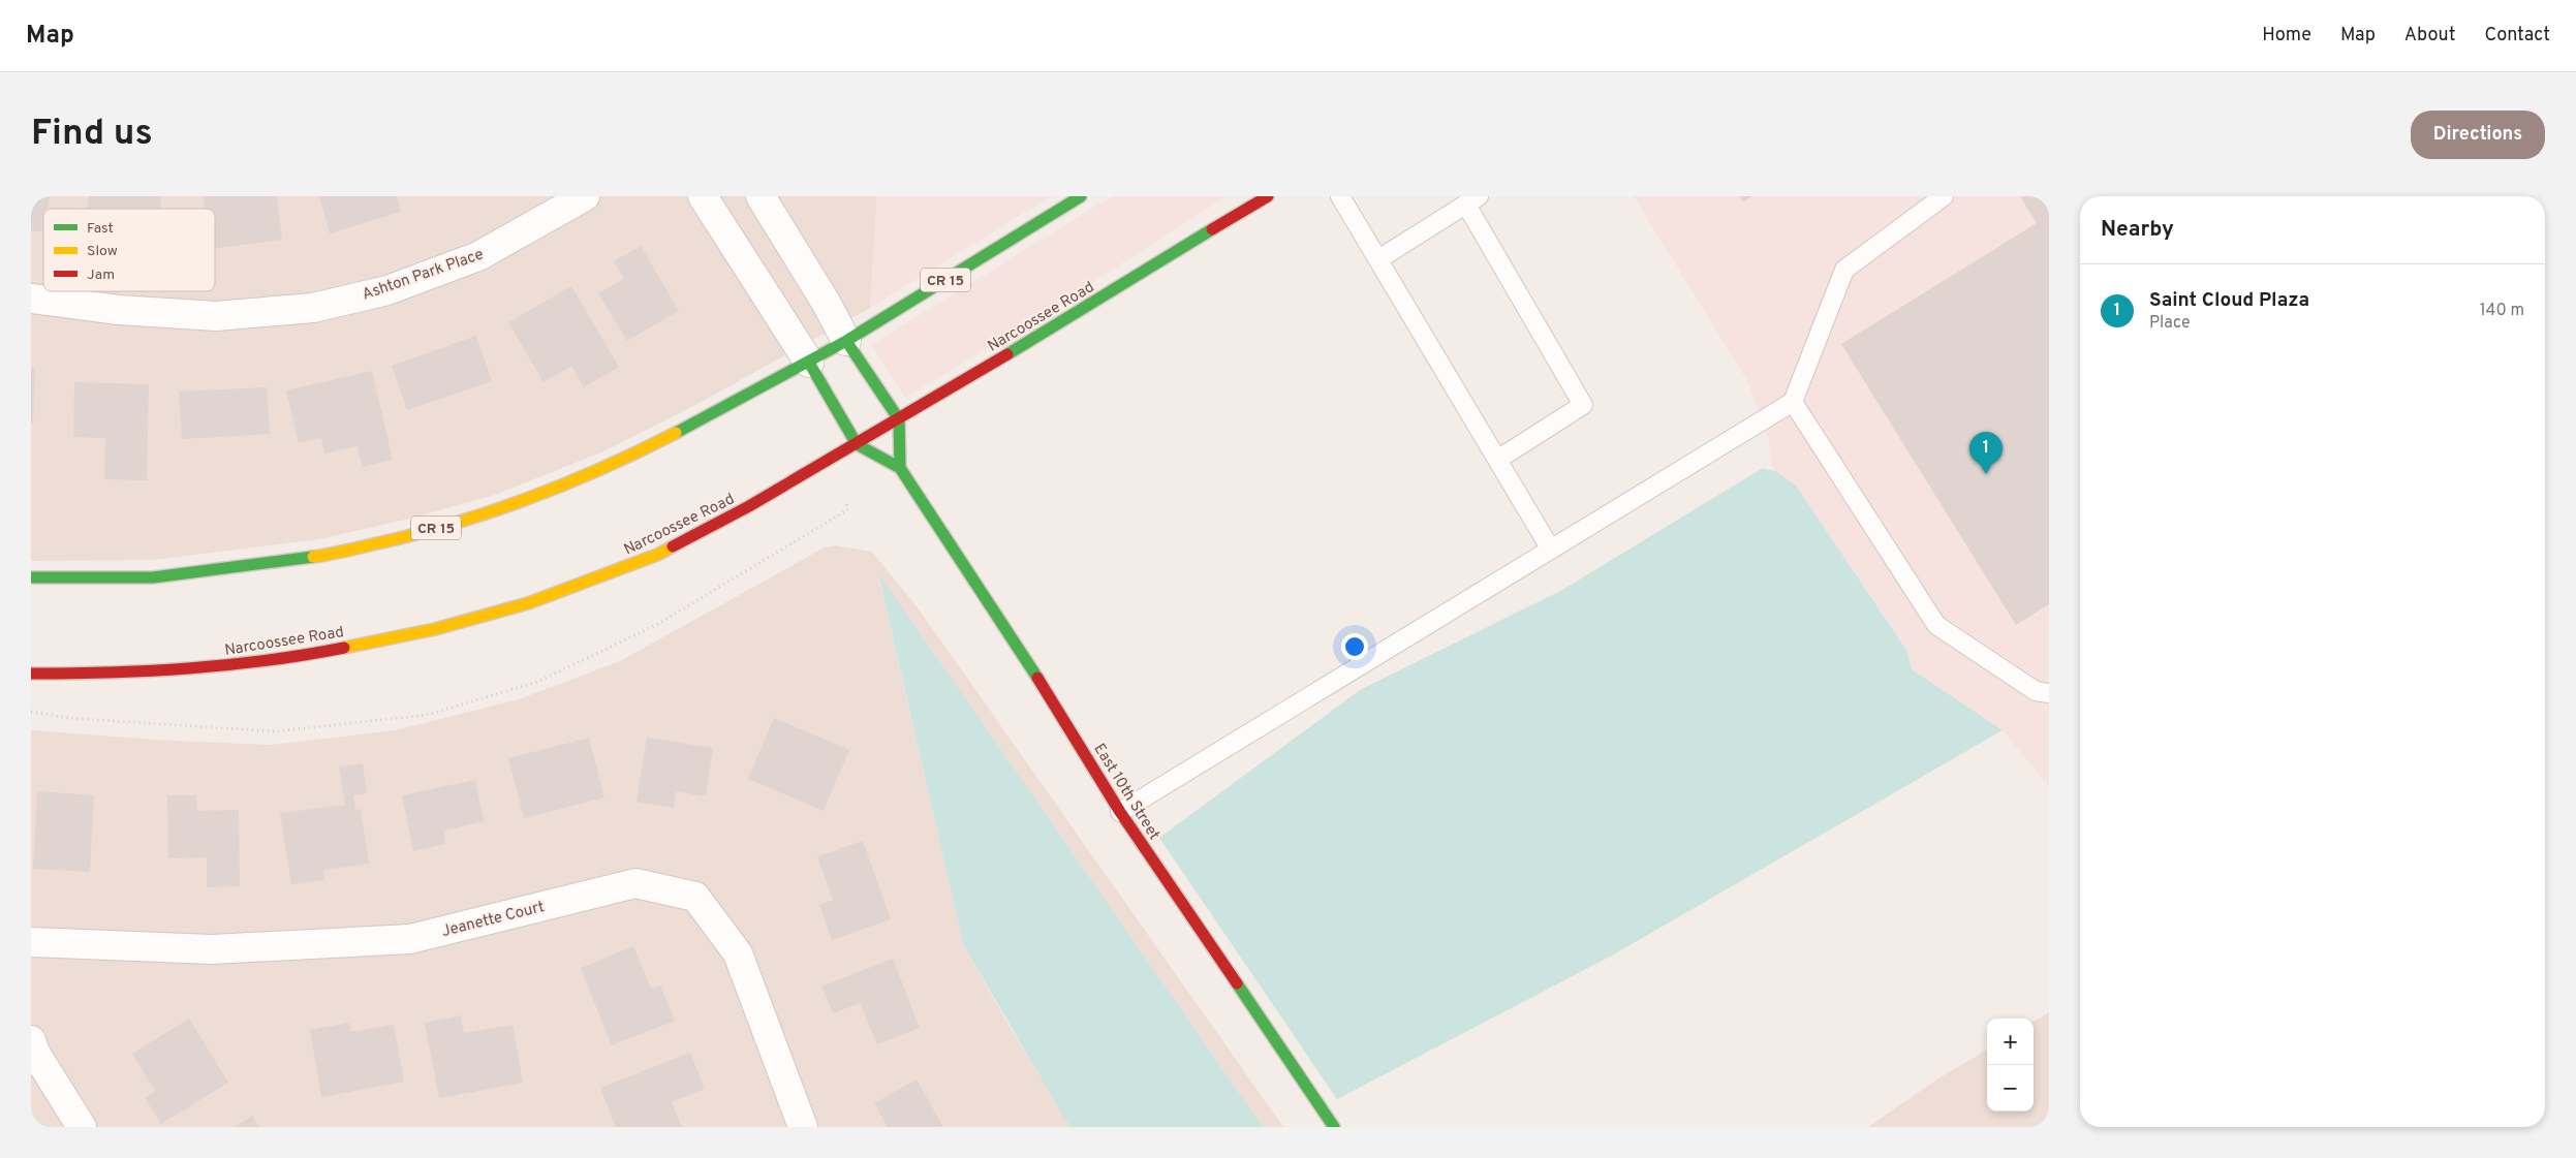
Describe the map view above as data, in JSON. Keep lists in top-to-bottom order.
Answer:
{
  "streets": {
    "main road": ["CR 15", "Narcoossee Road", "East 10th Street"],
    "street": ["Ashton Park Place", "Jeanette Court"]
  },
  "crossings": [
    ["Narcoossee Road", "East 10th Street"]
  ],
  "legend": ["Fast", "Slow", "Jam"],
  "page": {
    "header": "Map",
    "nav": [
      "Home",
      "Map",
      "About",
      "Contact"
    ],
    "buttons": "Directions",
    "title": "Find us",
    "heading": "Nearby",
    "list": [
      {
        "mark": "1",
        "name": "Saint Cloud Plaza",
        "note": "Place",
        "value": "140 m"
      }
    ],
    "pins": "1",
    "map_buttons": ["+", "−"]
  }
}
